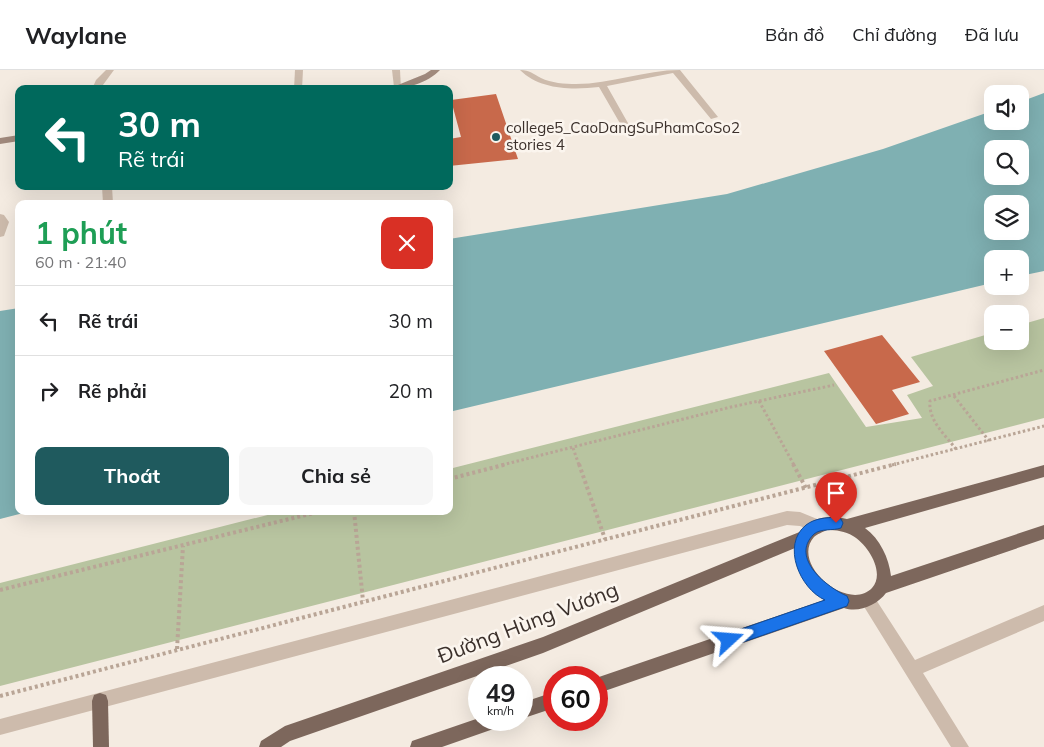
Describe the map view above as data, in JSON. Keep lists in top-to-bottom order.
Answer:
{
  "streets": {
    "main road": ["Đường Hùng Vương"]
  },
  "places": ["college5_CaoDangSuPhamCoSo2 stories 4"],
  "page": {
    "header": "Waylane",
    "nav": ["Bản đồ", "Chỉ đường", "Đã lưu"],
    "map_buttons": ["+", "−"],
    "turn": ["30 m", "Rẽ trái"],
    "heading": ["1 phút", "60 m · 21:40"],
    "list": [
      {
        "name": "Rẽ trái",
        "value": "30 m"
      },
      {
        "name": "Rẽ phải",
        "value": "20 m"
      }
    ],
    "buttons": ["Thoát", "Chia sẻ"],
    "speed": "49 km/h",
    "limit": "60"
  }
}
